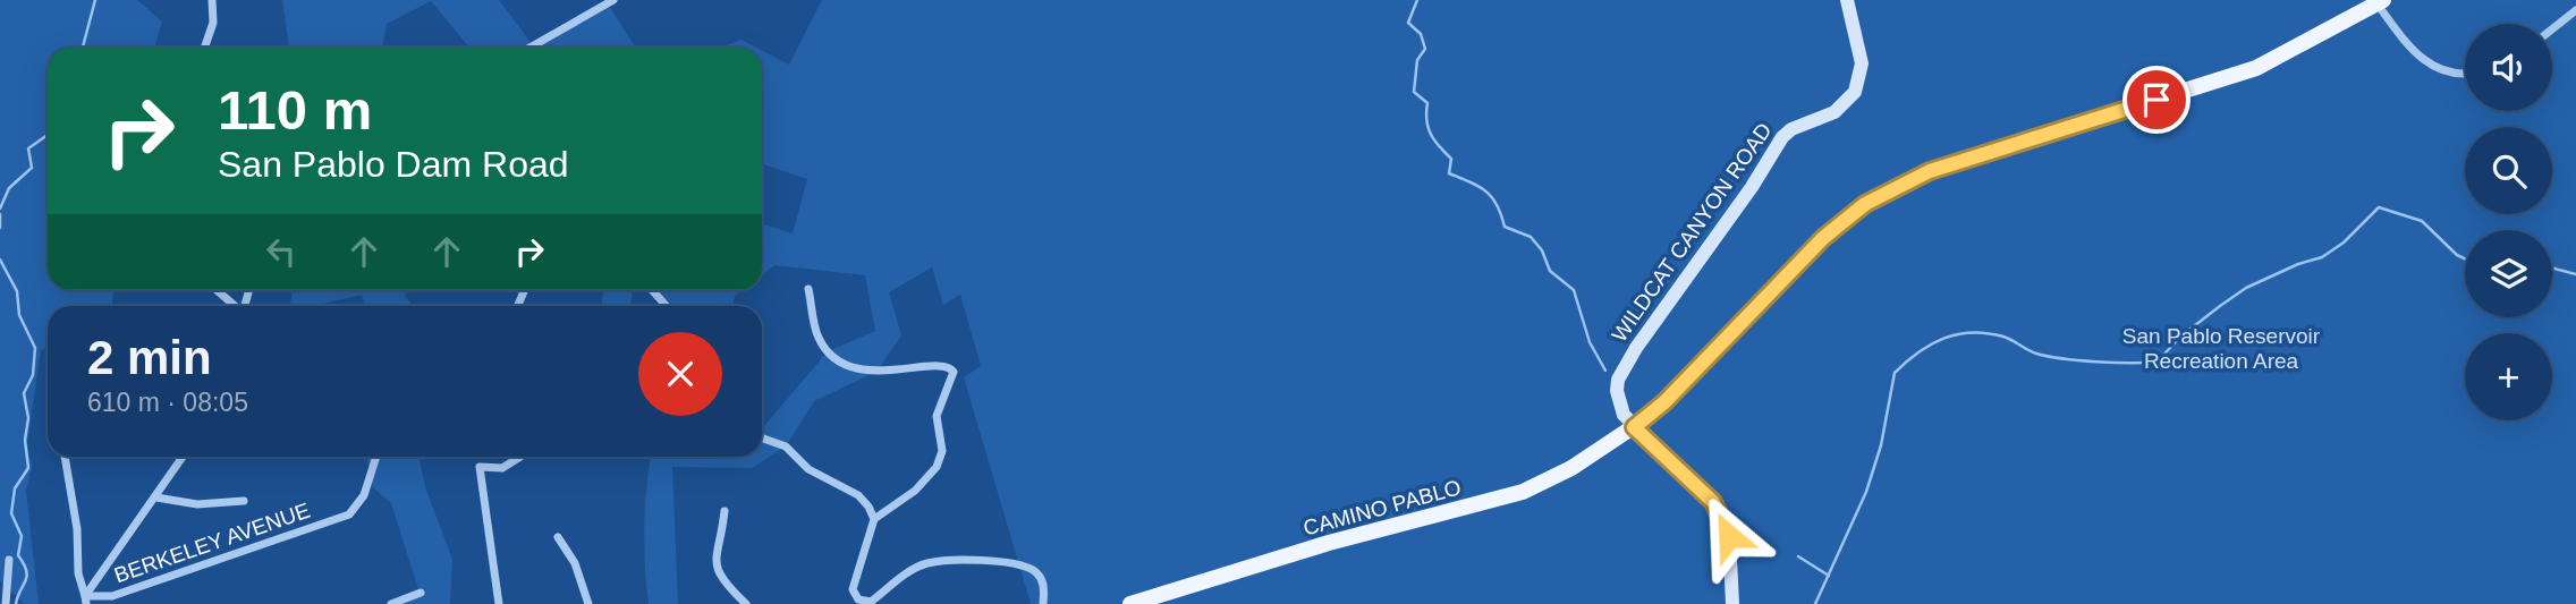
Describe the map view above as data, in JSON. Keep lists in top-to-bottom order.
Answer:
{
  "streets": {
    "main road": ["CAMINO PABLO"],
    "street": ["WILDCAT CANYON ROAD", "BERKELEY AVENUE"]
  },
  "crossings": [
    ["WILDCAT CANYON ROAD", "CAMINO PABLO"]
  ],
  "parks": ["San Pablo Reservoir Recreation Area"],
  "page": {
    "map_buttons": "+",
    "turn": ["110 m", "San Pablo Dam Road"],
    "heading": ["2 min", "610 m · 08:05"]
  }
}
